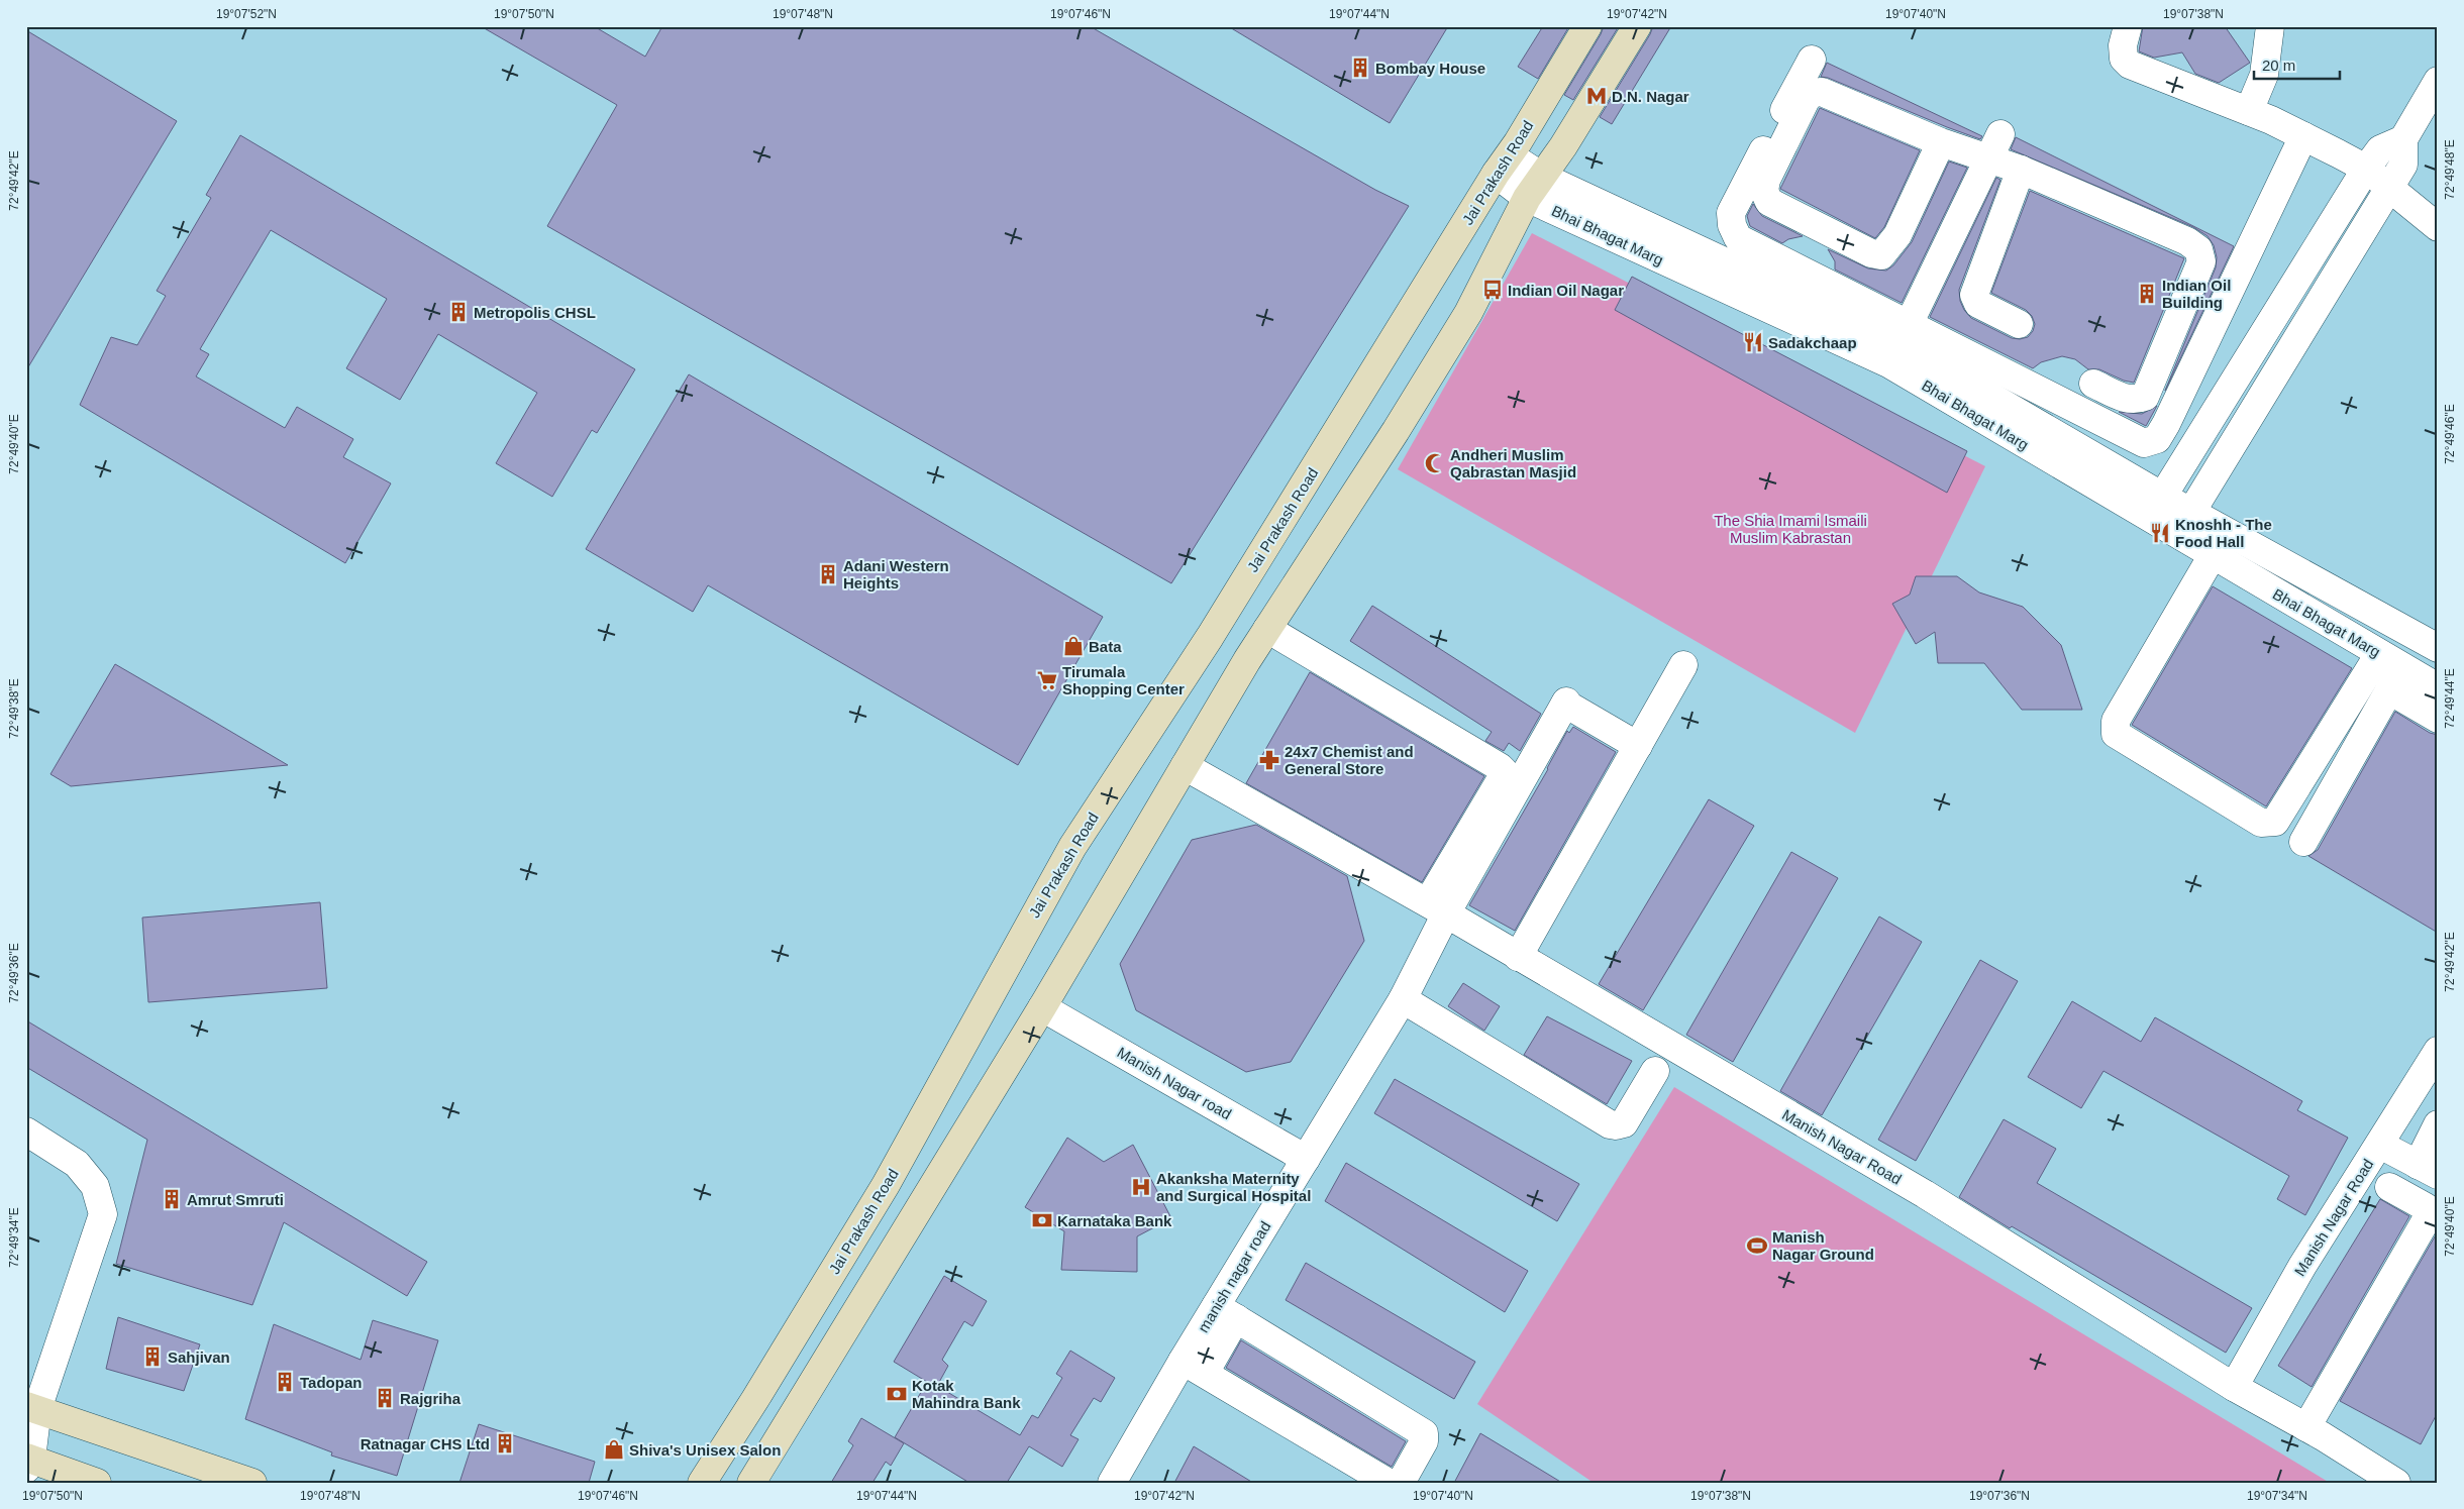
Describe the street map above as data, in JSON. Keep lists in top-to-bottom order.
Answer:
{
  "streets": {
    "main road": ["Jai Prakash Road"],
    "street": [
      "Bhai Bhagat Marg",
      "Manish Nagar road",
      "Manish Nagar Road",
      "manish nagar road"
    ]
  },
  "crossings": [
    ["Manish Nagar road", "manish nagar road"],
    ["Manish Nagar Road", "manish nagar road"]
  ],
  "parks": ["The Shia Imami Ismaili Muslim Kabrastan"],
  "places": {
    "building": [
      "Bombay House",
      "Indian Oil Building",
      "Metropolis CHSL",
      "Adani Western Heights",
      "Amrut Smruti",
      "Sahjivan",
      "Tadopan",
      "Rajgriha",
      "Ratnagar CHS Ltd"
    ],
    "metro station": ["D.N. Nagar"],
    "bus stop": ["Indian Oil Nagar"],
    "restaurant": ["Sadakchaap", "Knoshh - The Food Hall"],
    "mosque": ["Andheri Muslim Qabrastan Masjid"],
    "shop": ["Bata", "Shiva's Unisex Salon"],
    "supermarket": ["Tirumala Shopping Center"],
    "pharmacy": ["24x7 Chemist and General Store"],
    "hospital": ["Akanksha Maternity and Surgical Hospital"],
    "bank": ["Karnataka Bank", "Kotak Mahindra Bank"],
    "sports": ["Manish Nagar Ground"]
  },
  "scale_bar": "20 m",
  "coordinates": [
    "19°07'52\"N",
    "19°07'50\"N",
    "19°07'48\"N",
    "19°07'46\"N",
    "19°07'44\"N",
    "19°07'42\"N",
    "19°07'40\"N",
    "19°07'38\"N",
    "72°49'48\"E",
    "72°49'42\"E",
    "72°49'46\"E",
    "72°49'40\"E",
    "72°49'44\"E",
    "72°49'38\"E",
    "72°49'36\"E",
    "72°49'34\"E",
    "19°07'36\"N",
    "19°07'34\"N"
  ]
}
